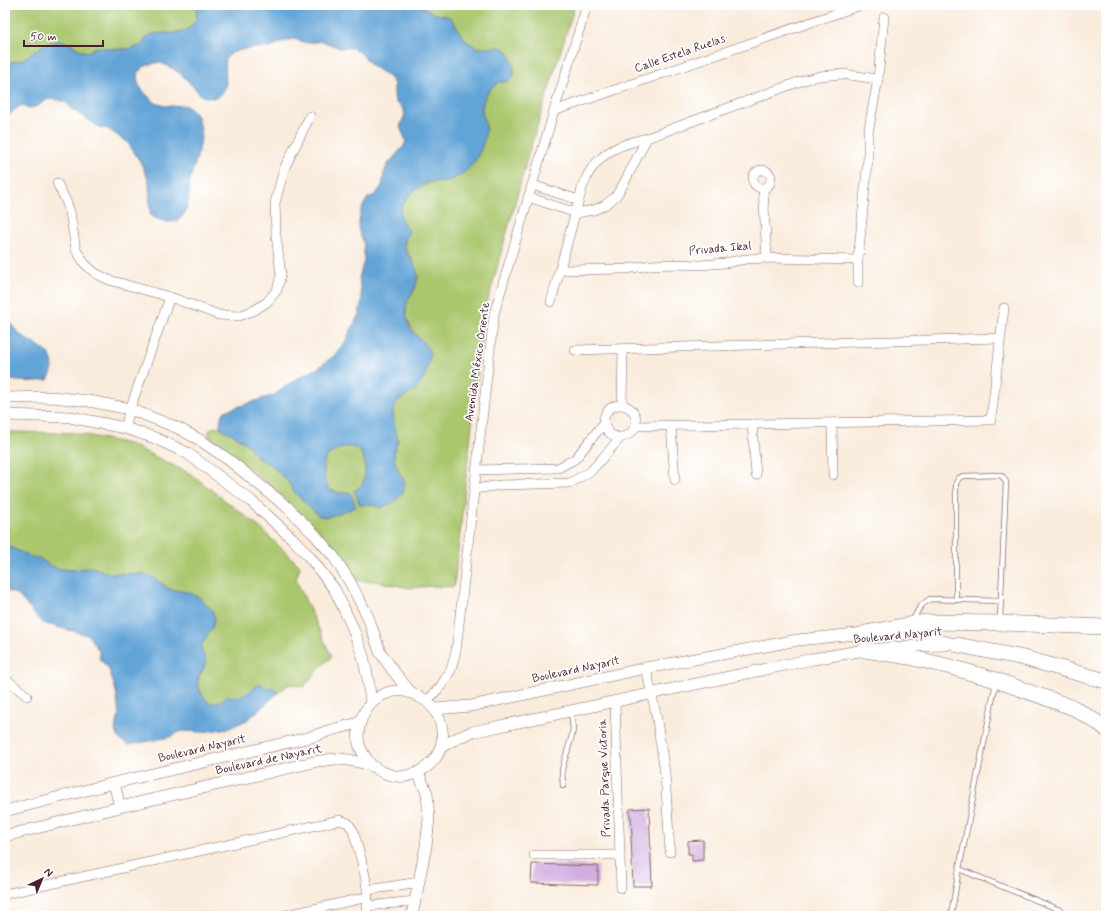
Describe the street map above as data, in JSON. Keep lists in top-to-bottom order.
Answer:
{
  "streets": {
    "street": [
      "Calle Estela Ruelas",
      "Privada Ikal",
      "Avenida México Oriente",
      "Boulevard Nayarit",
      "Boulevard de Nayarit",
      "Privada Parque Victoria"
    ]
  },
  "crossings": [
    ["Calle Estela Ruelas", "Avenida México Oriente"],
    ["Avenida México Oriente", "Boulevard Nayarit"],
    ["Avenida México Oriente", "Boulevard de Nayarit"],
    ["Boulevard Nayarit", "Boulevard de Nayarit"],
    ["Boulevard Nayarit", "Privada Parque Victoria"]
  ],
  "scale_bar": "50 m",
  "north": "top right"
}
